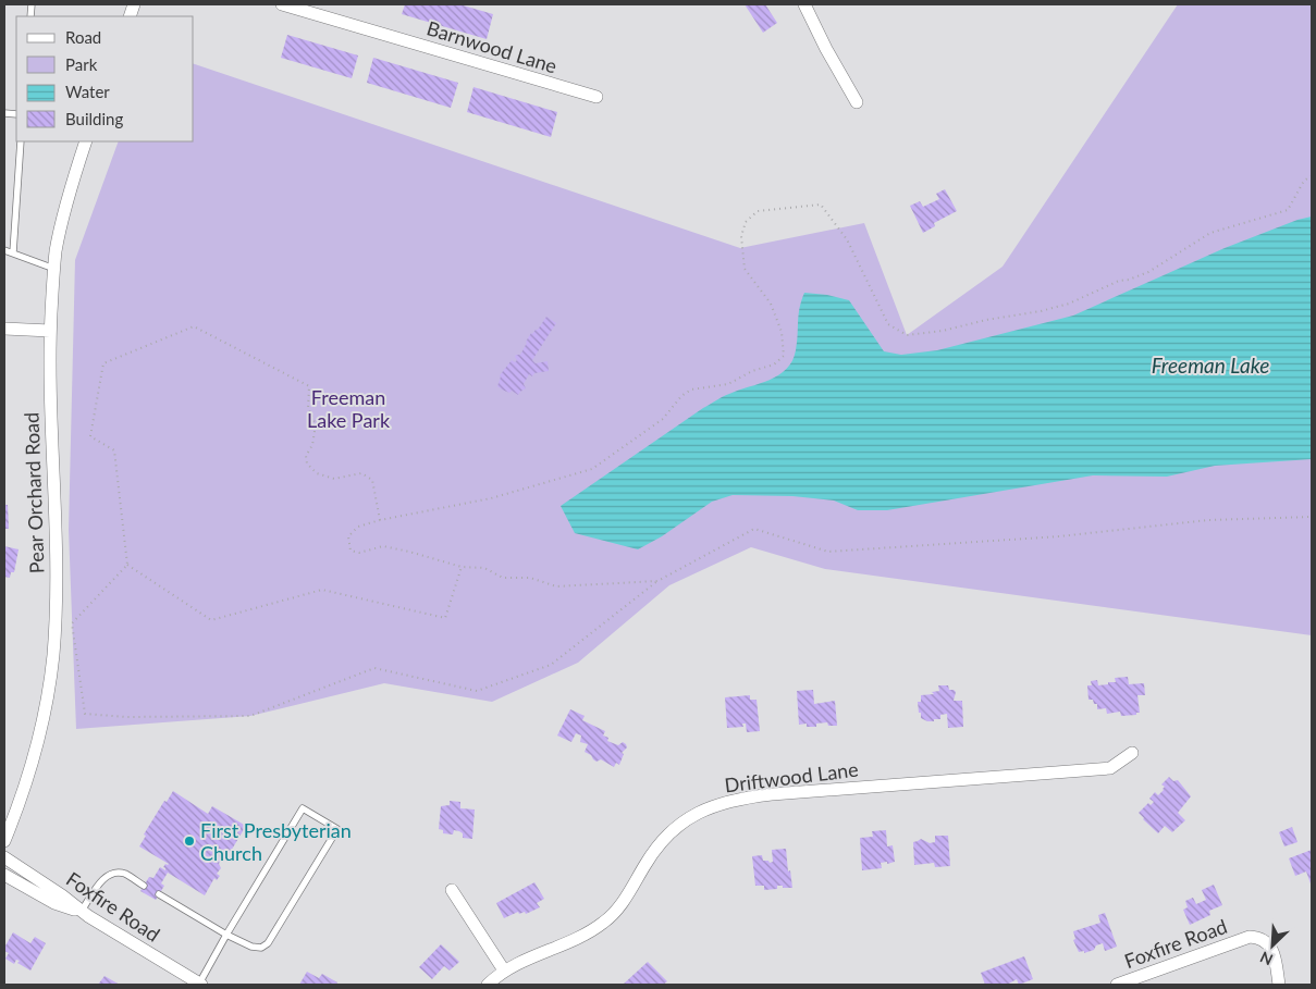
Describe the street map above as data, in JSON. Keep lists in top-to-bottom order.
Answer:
{
  "streets": {
    "street": [
      "Barnwood Lane",
      "Pear Orchard Road",
      "Driftwood Lane",
      "Foxfire Road"
    ]
  },
  "water": ["Freeman Lake"],
  "parks": ["Freeman Lake Park"],
  "places": ["First Presbyterian Church"],
  "legend": [
    "Road",
    "Park",
    "Water",
    "Building"
  ],
  "north": "bottom left"
}
